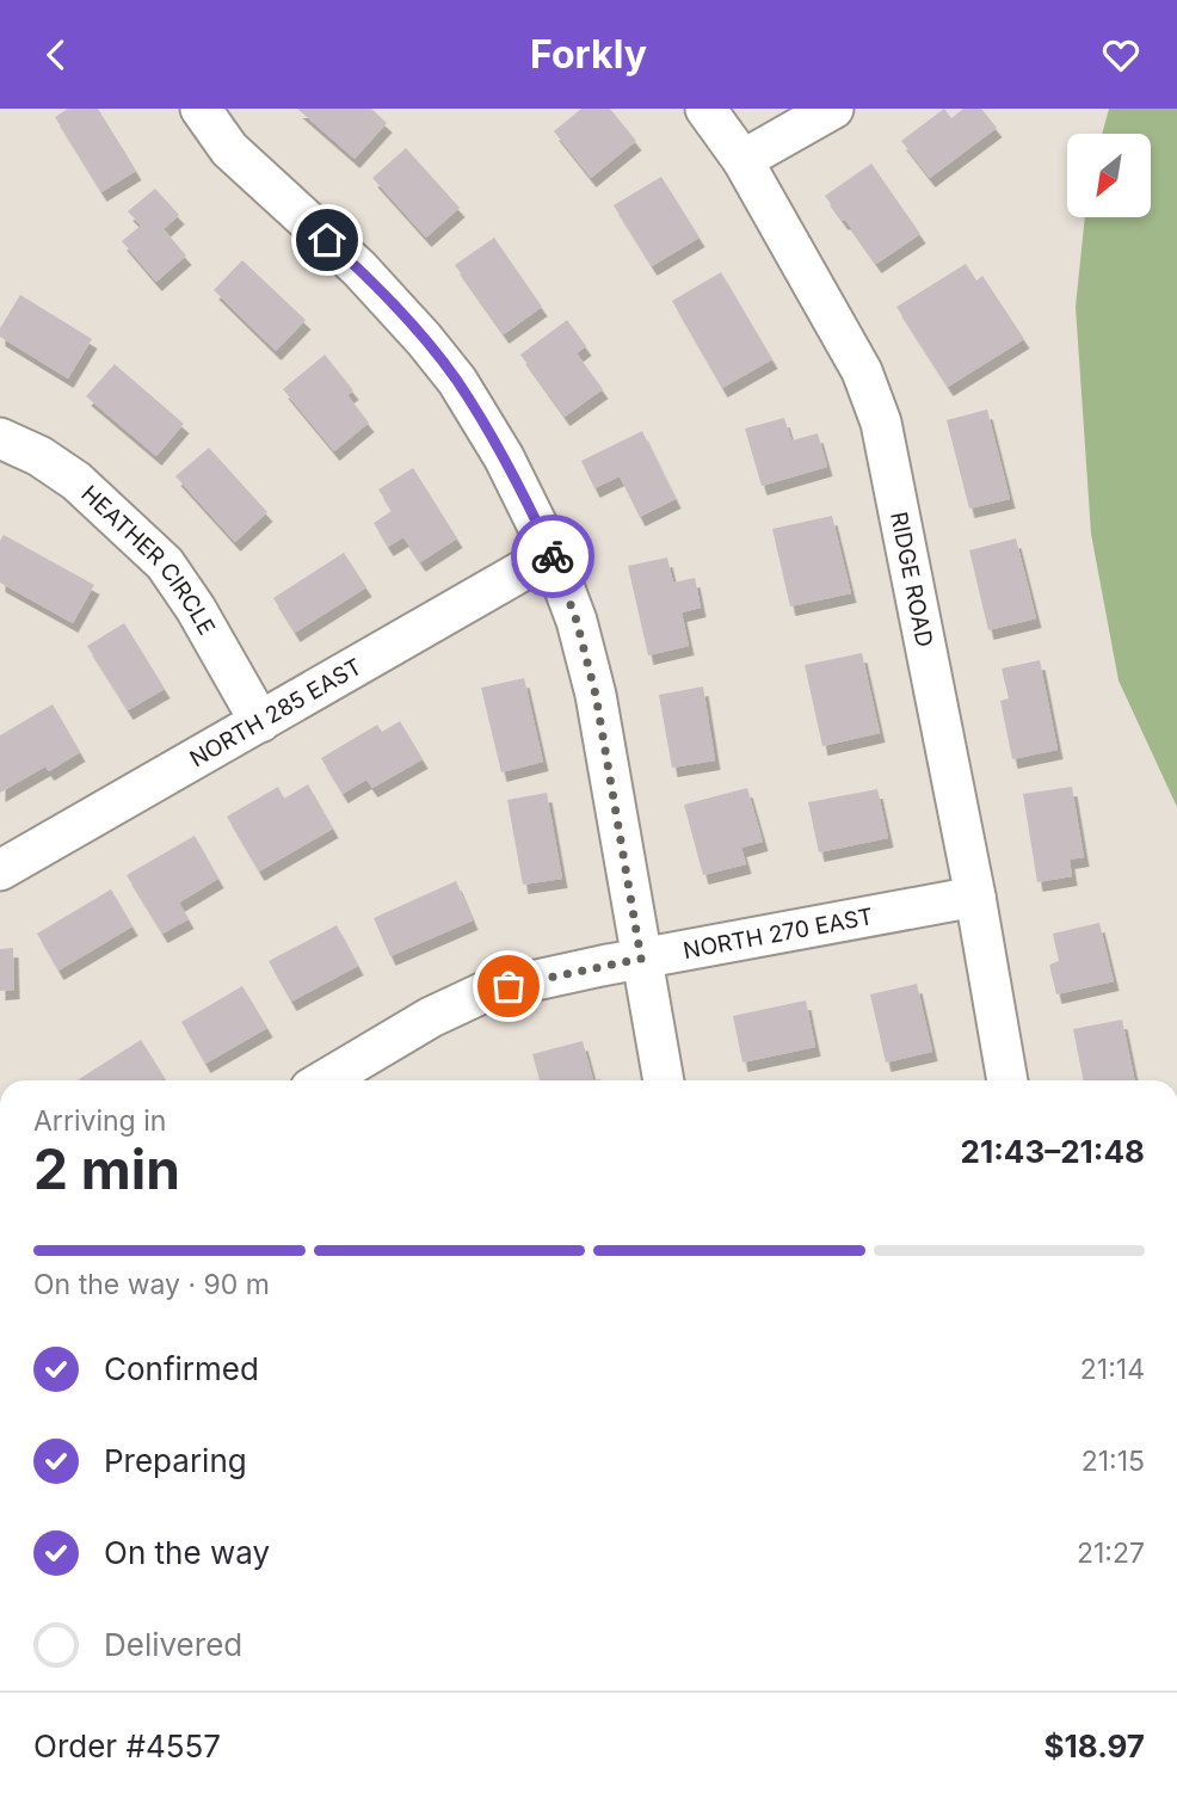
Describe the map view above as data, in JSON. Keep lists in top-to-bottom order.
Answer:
{
  "streets": {
    "street": [
      "HEATHER CIRCLE",
      "RIDGE ROAD",
      "NORTH 285 EAST",
      "NORTH 270 EAST"
    ]
  },
  "crossings": [
    ["HEATHER CIRCLE", "NORTH 285 EAST"],
    ["RIDGE ROAD", "NORTH 270 EAST"]
  ],
  "north": "bottom left",
  "page": {
    "header": "Forkly",
    "heading": ["2 min", "Arriving in", "21:43–21:48"],
    "panel": ["Order #4557", "$18.97"],
    "bar": "On the way · 90 m",
    "list": [
      ["Confirmed", "21:14"],
      ["Preparing", "21:15"],
      ["On the way", "21:27"],
      "Delivered"
    ]
  }
}
